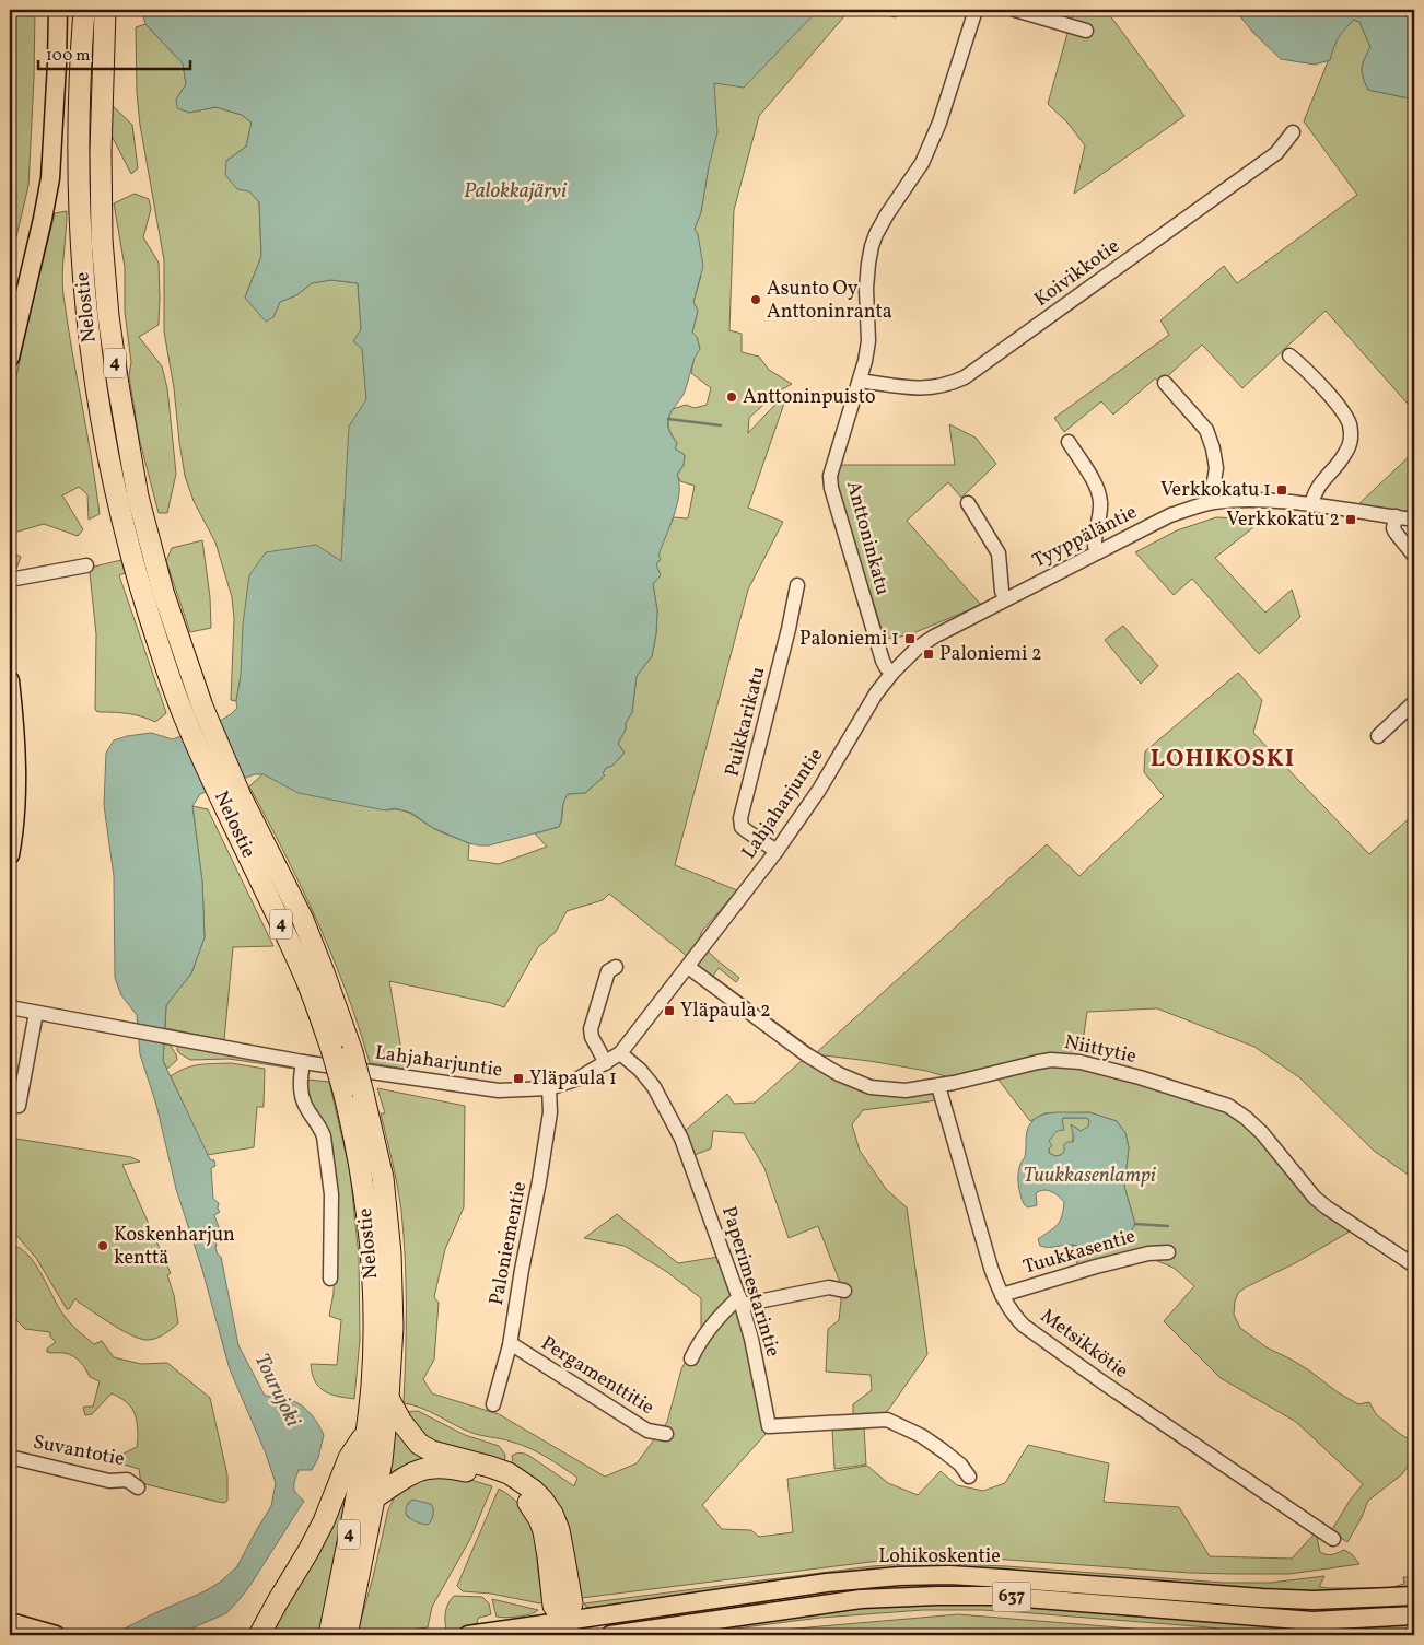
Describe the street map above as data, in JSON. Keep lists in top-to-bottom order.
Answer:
{
  "streets": {
    "highway": ["Nelostie", "4"],
    "main road": ["Lohikoskentie", "637"],
    "street": [
      "Koivikkotie",
      "Tyyppäläntie",
      "Anttoninkatu",
      "Puikkarikatu",
      "Lahjaharjuntie",
      "Niittytie",
      "Paloniementie",
      "Tuukkasentie",
      "Paperimestarintie",
      "Metsikkötie",
      "Pergamenttitie",
      "Suvantotie"
    ]
  },
  "crossings": [
    ["Koivikkotie", "Anttoninkatu"],
    ["Tyyppäläntie", "Anttoninkatu"],
    ["Tyyppäläntie", "Lahjaharjuntie"],
    ["Anttoninkatu", "Lahjaharjuntie"],
    ["Puikkarikatu", "Lahjaharjuntie"],
    ["Lahjaharjuntie", "Niittytie"],
    ["Lahjaharjuntie", "Paloniementie"],
    ["Lahjaharjuntie", "Paperimestarintie"],
    ["Niittytie", "Metsikkötie"],
    ["Paloniementie", "Pergamenttitie"],
    ["Tuukkasentie", "Metsikkötie"]
  ],
  "districts": ["LOHIKOSKI"],
  "water": ["Palokkajärvi", "Tuukkasenlampi", "Tourujoki"],
  "places": {
    "other": ["Asunto Oy Anttoninranta", "Anttoninpuisto", "Koskenharjun kenttä"],
    "transit": [
      "Verkkokatu 1",
      "Verkkokatu 2",
      "Paloniemi 1",
      "Paloniemi 2",
      "Yläpaula 2",
      "Yläpaula 1"
    ]
  },
  "scale_bar": "100 m"
}
